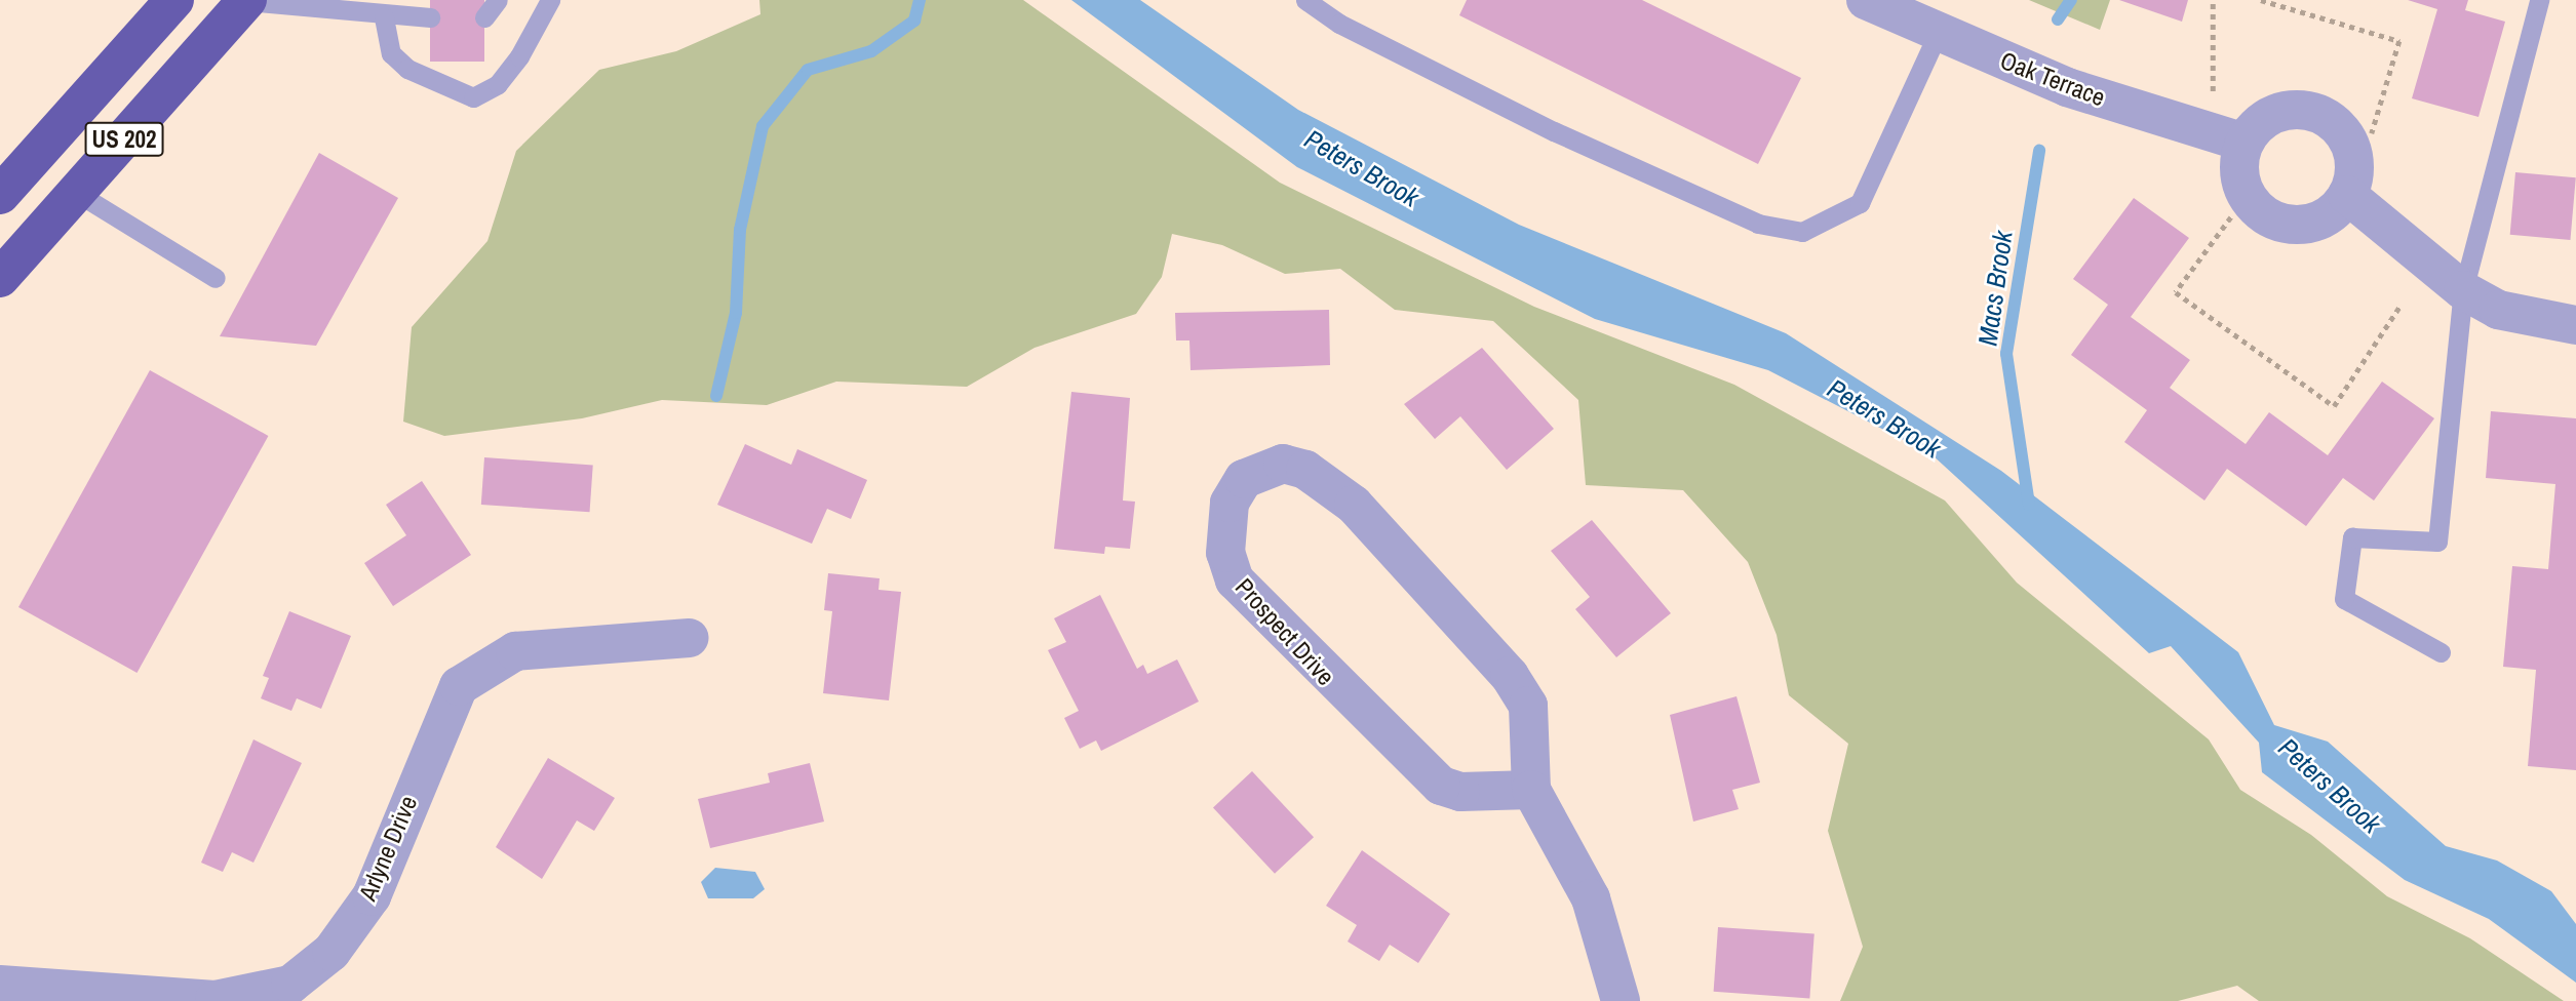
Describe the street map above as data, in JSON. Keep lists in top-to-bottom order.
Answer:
{
  "streets": {
    "highway": ["US 202"],
    "street": ["Oak Terrace", "Prospect Drive", "Arlyne Drive"]
  },
  "water": ["Peters Brook", "Macs Brook"]
}
